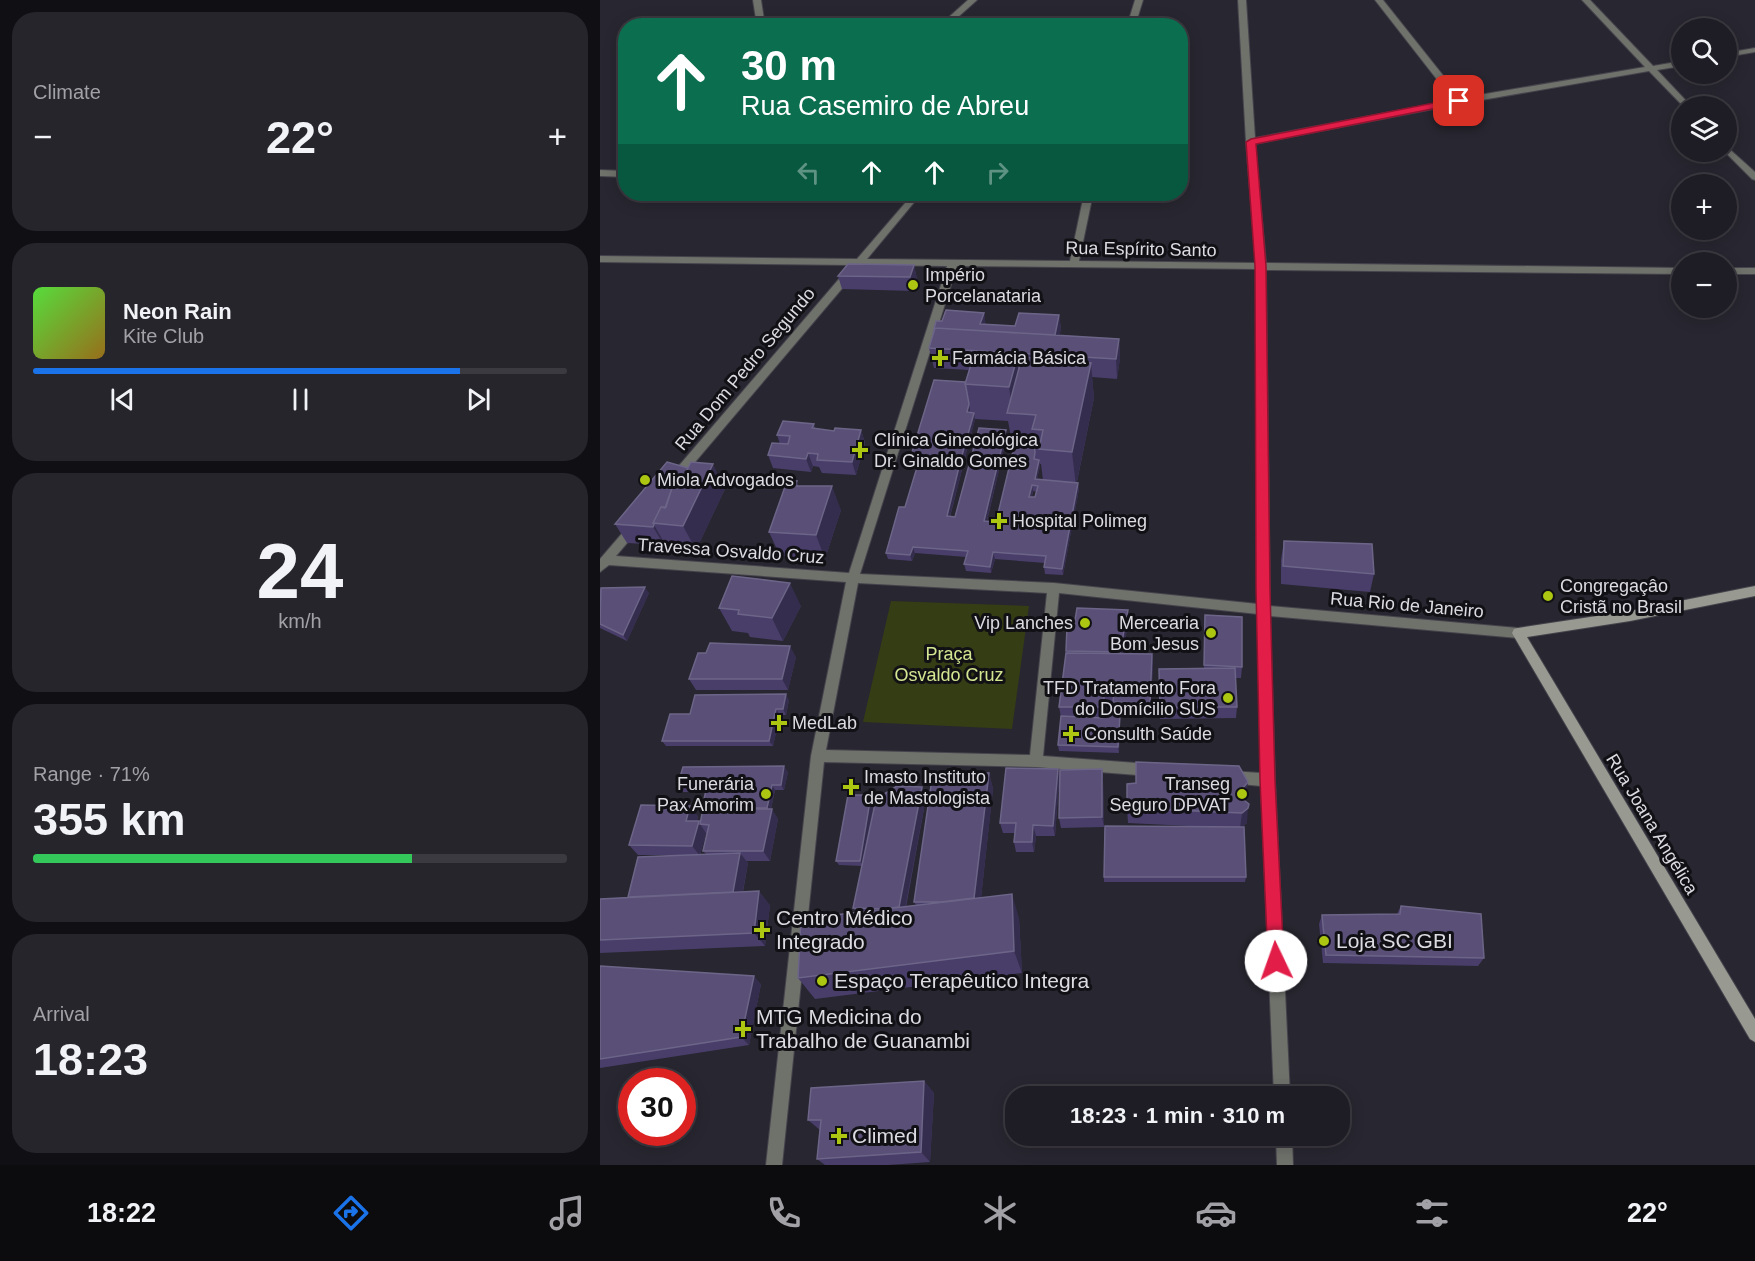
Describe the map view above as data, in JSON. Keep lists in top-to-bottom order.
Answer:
{
  "streets": {
    "main road": ["Rua Rio de Janeiro", "Rua Joana Angélica"],
    "street": ["Rua Espírito Santo", "Rua Dom Pedro Segundo", "Travessa Osvaldo Cruz"]
  },
  "crossings": [
    ["Rua Espírito Santo", "Rua Dom Pedro Segundo"],
    ["Rua Rio de Janeiro", "Rua Joana Angélica"]
  ],
  "parks": ["Praça Osvaldo Cruz"],
  "places": {
    "other": [
      "Império Porcelanataria",
      "Miola Advogados",
      "Congregaçâo Cristã no Brasil",
      "Vip Lanches",
      "Mercearia Bom Jesus",
      "TFD Tratamento Fora do Domícilio SUS",
      "Funerária Pax Amorim",
      "Transeg Seguro DPVAT",
      "Loja SC GBI",
      "Espaço Terapêutico Integra"
    ],
    "health": [
      "Farmácia Básica",
      "Clínica Ginecológica Dr. Ginaldo Gomes",
      "Hospital Polimeg",
      "MedLab",
      "Consulth Saúde",
      "Imasto Instituto de Mastologista",
      "Centro Médico Integrado",
      "MTG Medicina do Trabalho de Guanambi",
      "Climed"
    ]
  },
  "page": {
    "tile": [
      "Climate",
      ["24", "km/h"],
      ["Range · 71%", "355 km"],
      ["Arrival", "18:23"]
    ],
    "map_buttons": ["+", "−"],
    "turn": ["30 m", "Rua Casemiro de Abreu"],
    "heat": ["−", "22°", "+"],
    "song": ["Neon Rain", "Kite Club"],
    "limit": "30",
    "trip": "18:23 · 1 min · 310 m",
    "tabs": ["18:22", "22°"]
  }
}
